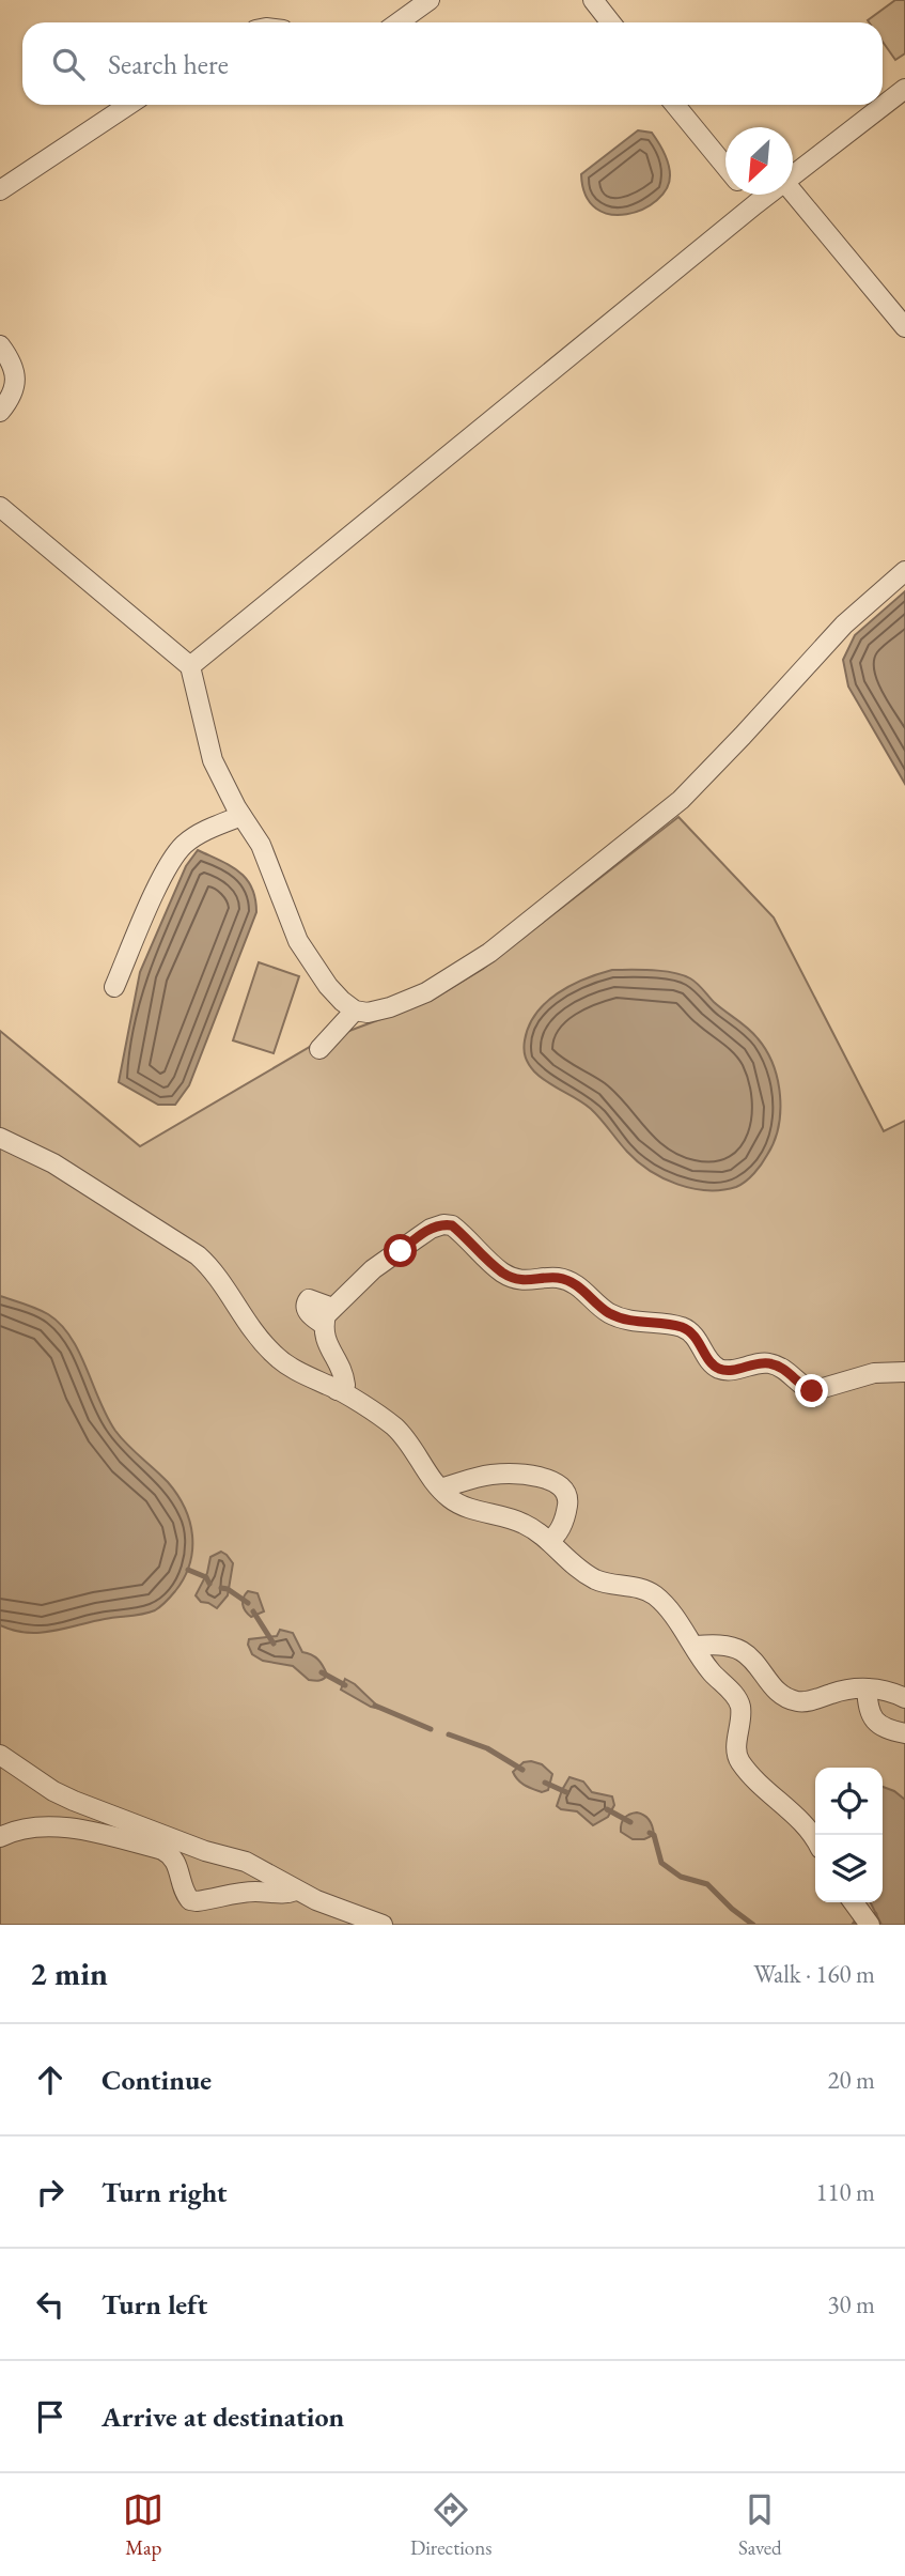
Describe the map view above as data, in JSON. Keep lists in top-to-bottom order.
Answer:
{
  "north": "bottom left",
  "page": {
    "search": "Search here",
    "heading": ["2 min", "Walk · 160 m"],
    "list": [
      ["Continue", "20 m"],
      ["Turn right", "110 m"],
      ["Turn left", "30 m"],
      "Arrive at destination"
    ],
    "nav": ["Map", "Directions", "Saved"]
  }
}
